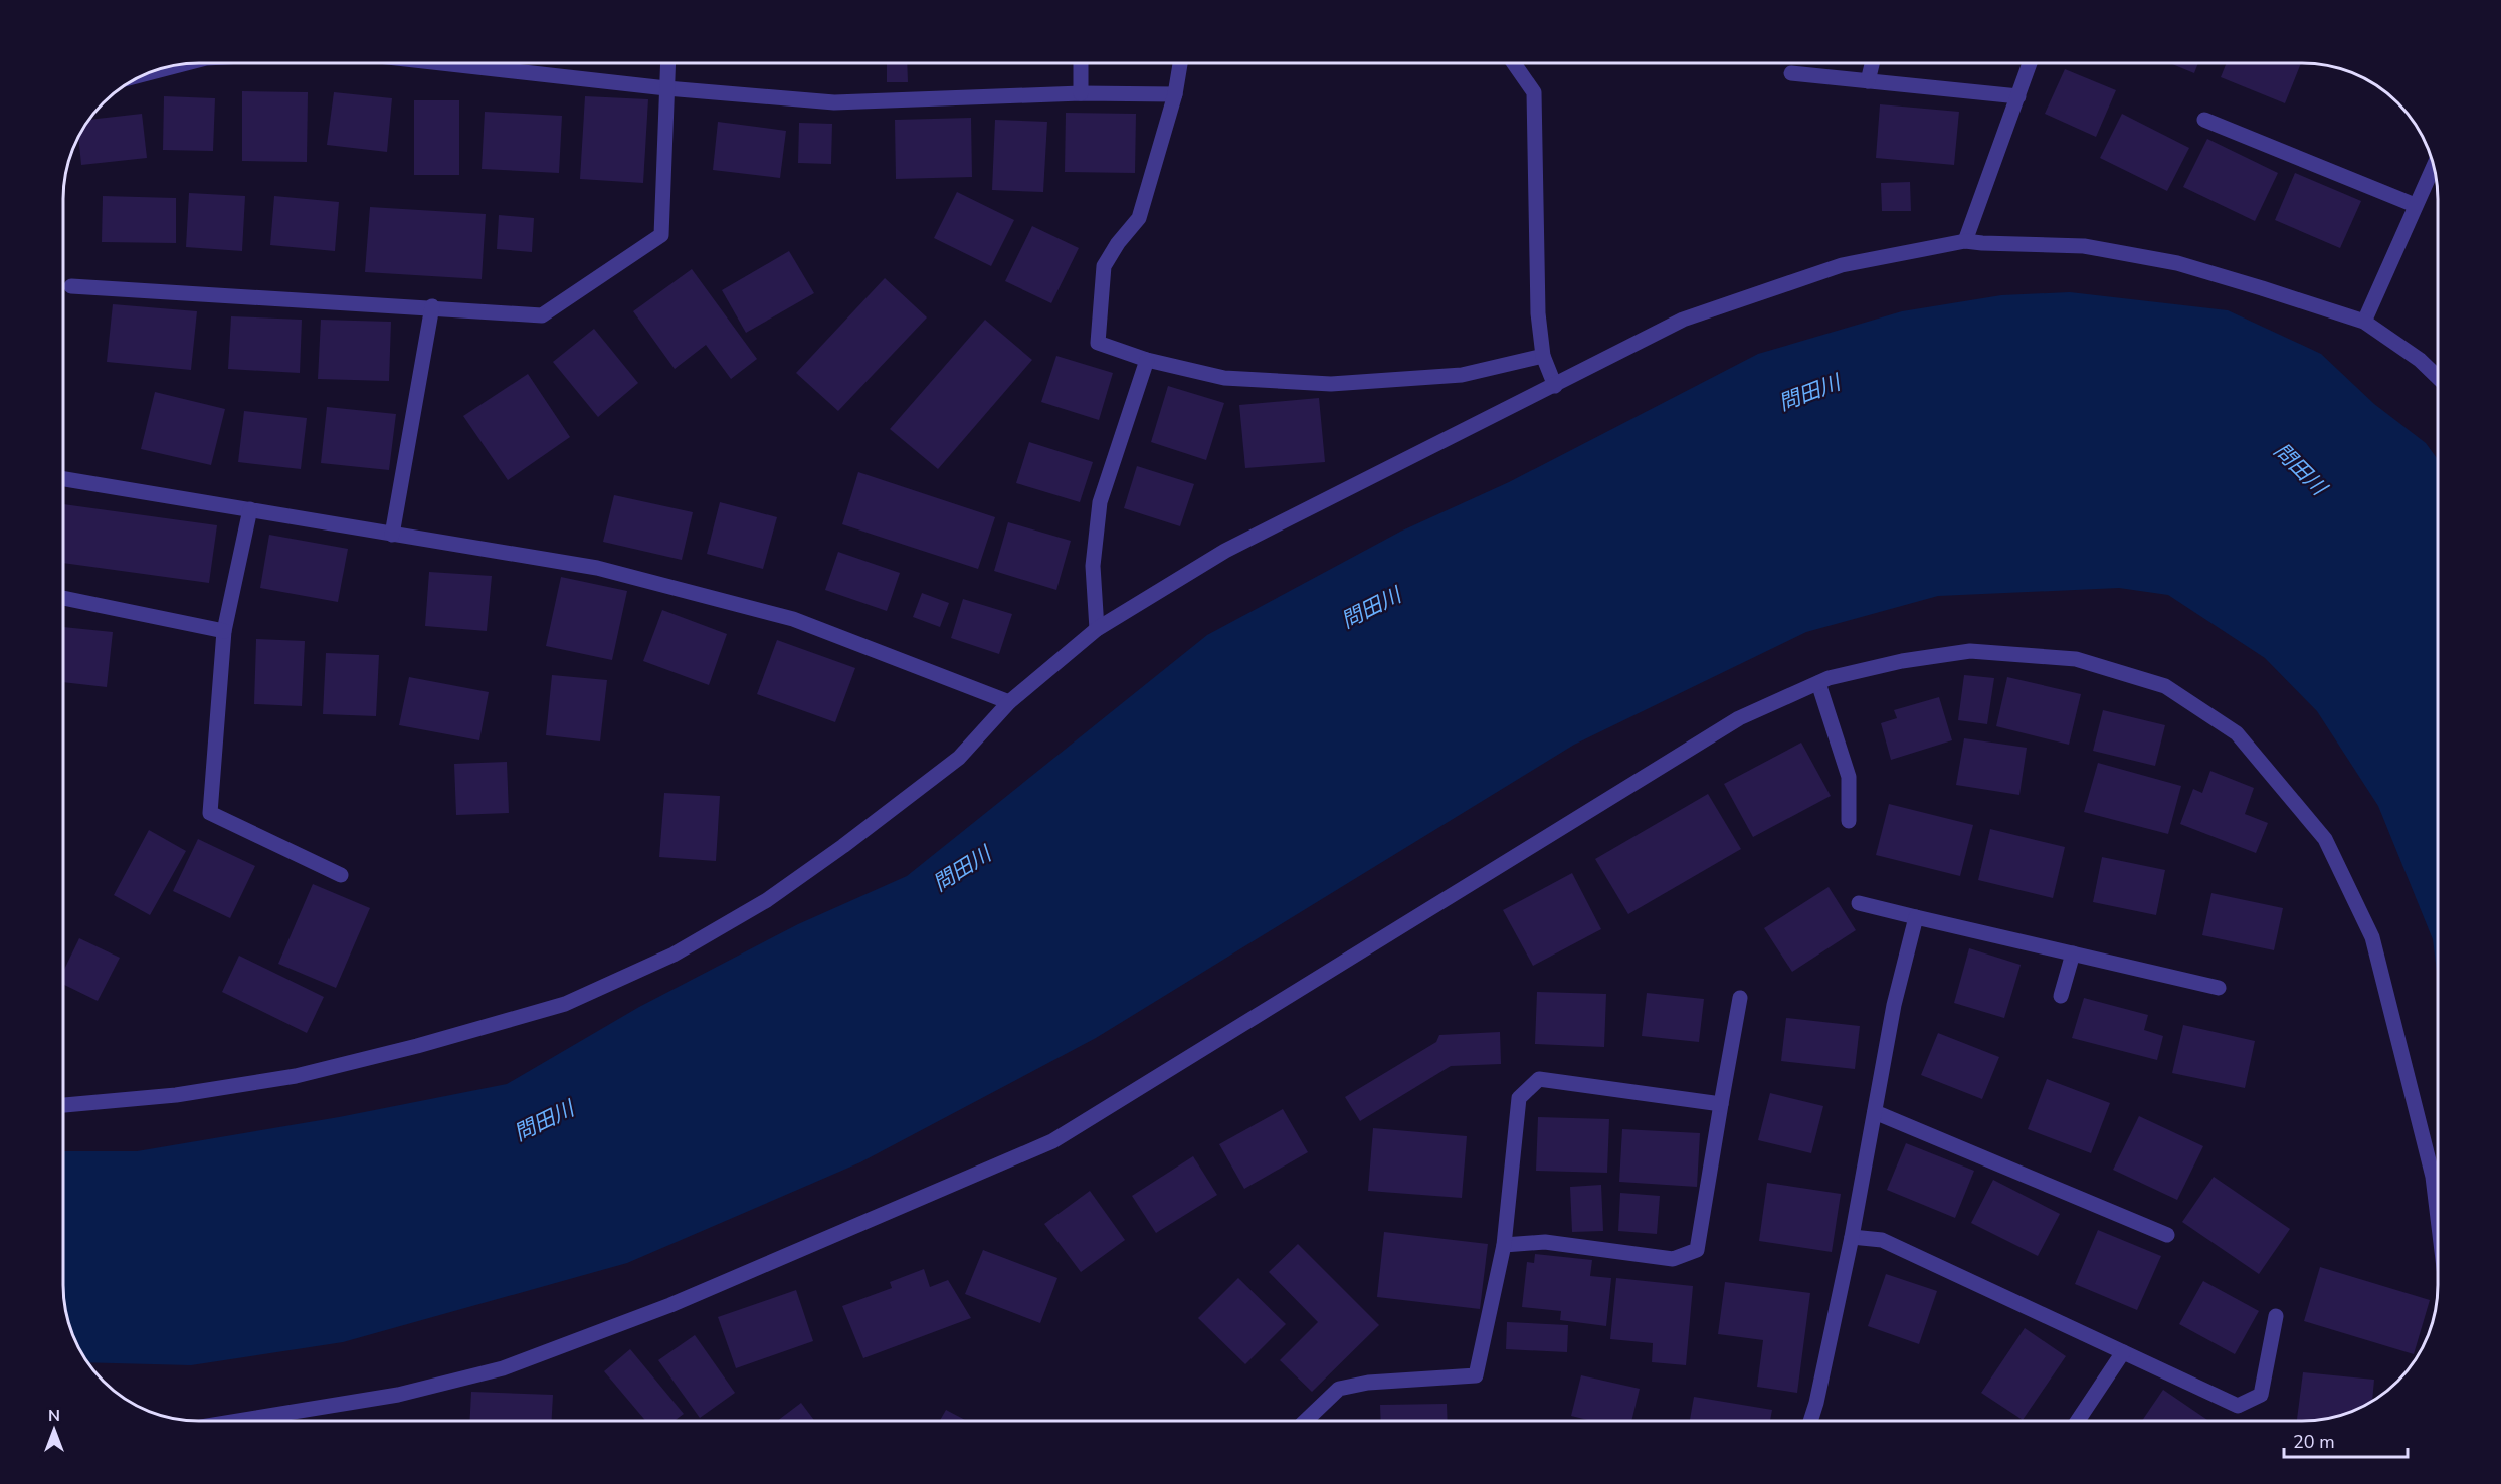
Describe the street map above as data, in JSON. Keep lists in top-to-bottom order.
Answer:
{
  "water": ["問田川"],
  "scale_bar": "20 m",
  "north": "top"
}
